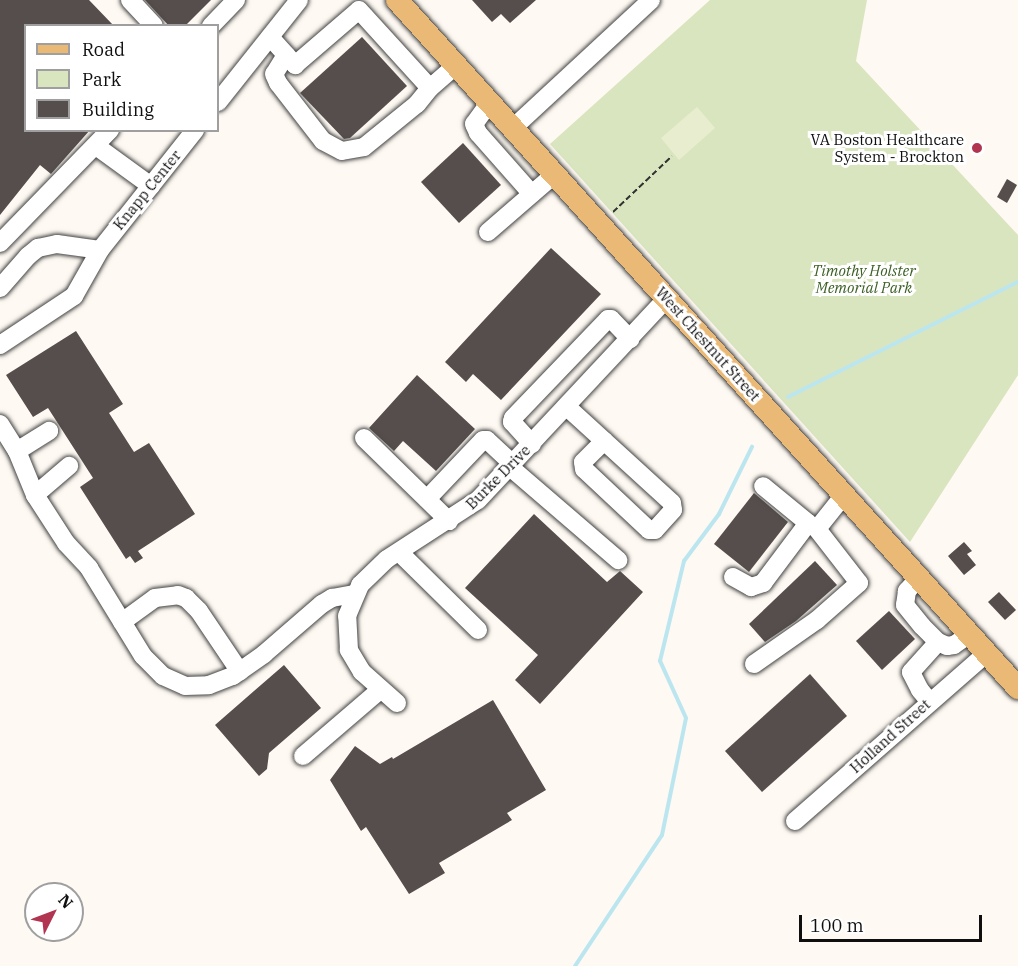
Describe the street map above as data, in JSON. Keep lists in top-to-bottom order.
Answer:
{
  "streets": {
    "main road": ["West Chestnut Street"],
    "street": ["Knapp Center", "Burke Drive", "Holland Street"]
  },
  "crossings": [
    ["West Chestnut Street", "Burke Drive"],
    ["West Chestnut Street", "Holland Street"]
  ],
  "parks": ["Timothy Holster Memorial Park"],
  "places": ["VA Boston Healthcare System - Brockton"],
  "legend": ["Road", "Park", "Building"],
  "scale_bar": "100 m",
  "north": "top right"
}
